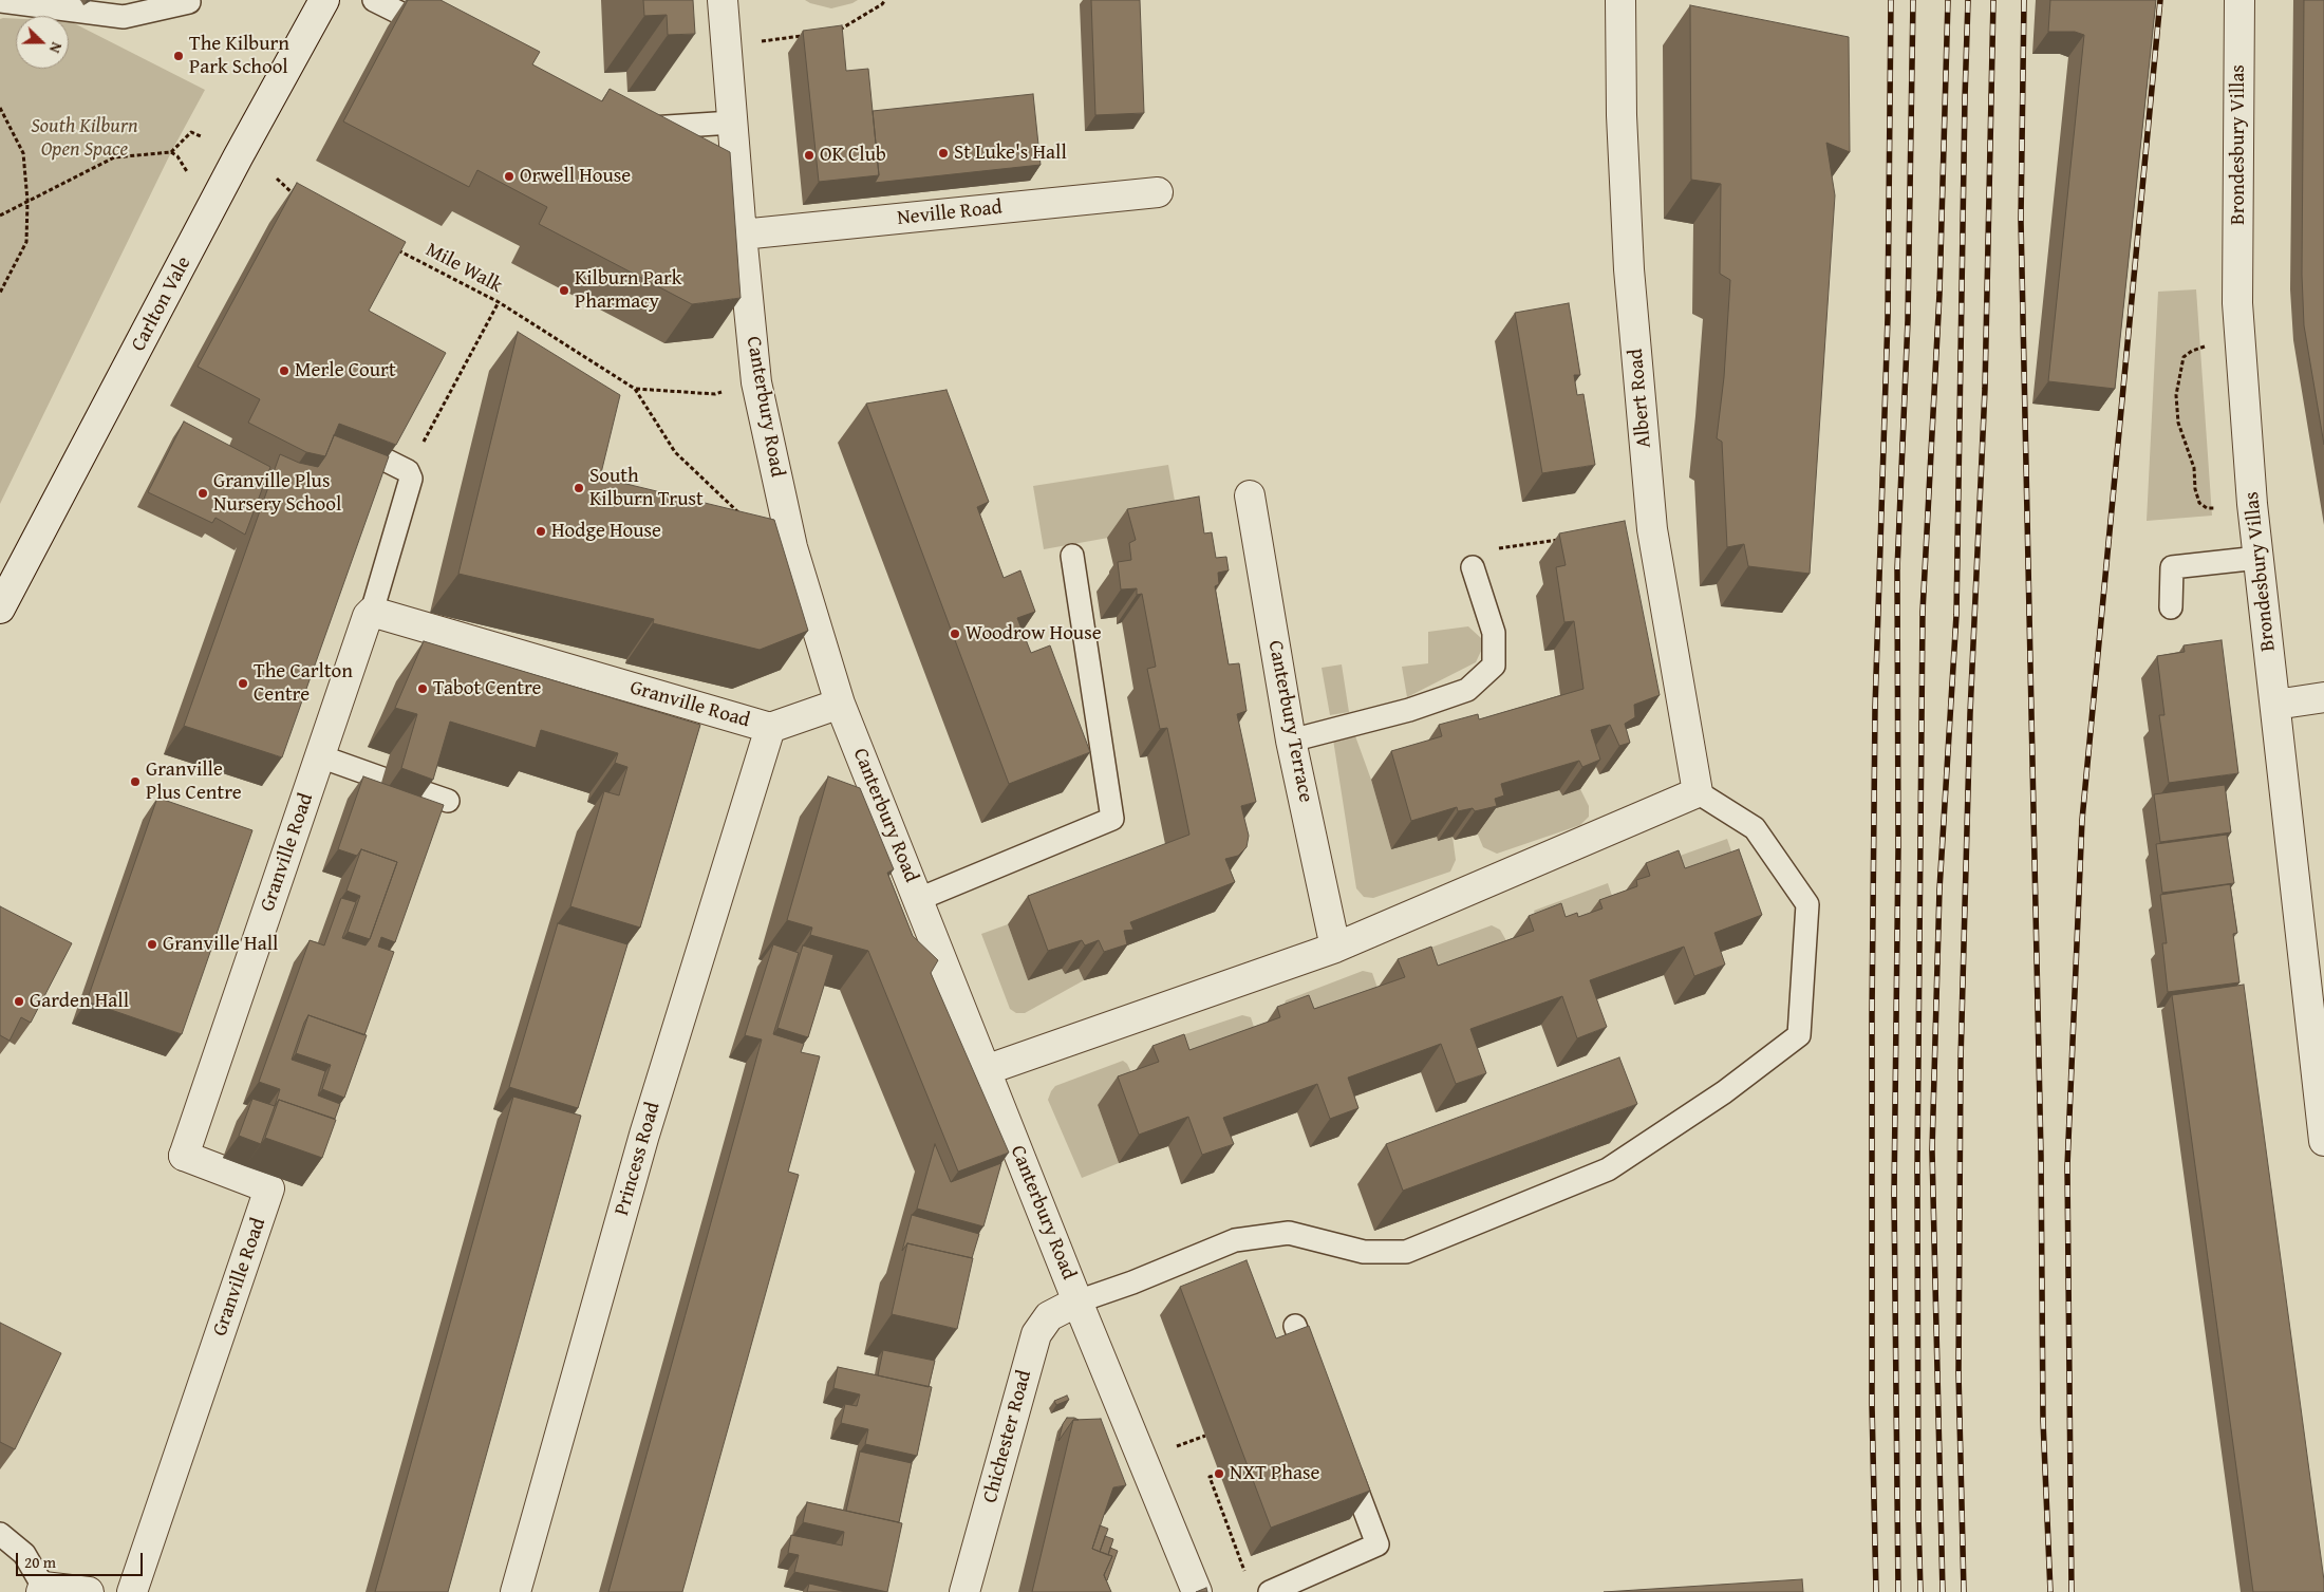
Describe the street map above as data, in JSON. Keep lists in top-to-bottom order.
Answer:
{
  "streets": {
    "street": [
      "Brondesbury Villas",
      "Neville Road",
      "Carlton Vale",
      "Albert Road",
      "Canterbury Road",
      "Granville Road",
      "Canterbury Terrace",
      "Princess Road",
      "Chichester Road"
    ],
    "path": ["Mile Walk"]
  },
  "crossings": [
    ["Neville Road", "Canterbury Road"],
    ["Mile Walk", "Canterbury Road"],
    ["Canterbury Road", "Granville Road"],
    ["Canterbury Road", "Chichester Road"],
    ["Granville Road", "Princess Road"]
  ],
  "parks": ["South Kilburn Open Space"],
  "places": [
    "The Kilburn Park School",
    "St Luke's Hall",
    "OK Club",
    "Orwell House",
    "Kilburn Park Pharmacy",
    "Merle Court",
    "South Kilburn Trust",
    "Granville Plus Nursery School",
    "Hodge House",
    "Woodrow House",
    "The Carlton Centre",
    "Tabot Centre",
    "Granville Plus Centre",
    "Granville Hall",
    "Garden Hall",
    "NXT Phase"
  ],
  "scale_bar": "20 m",
  "north": "right"
}
